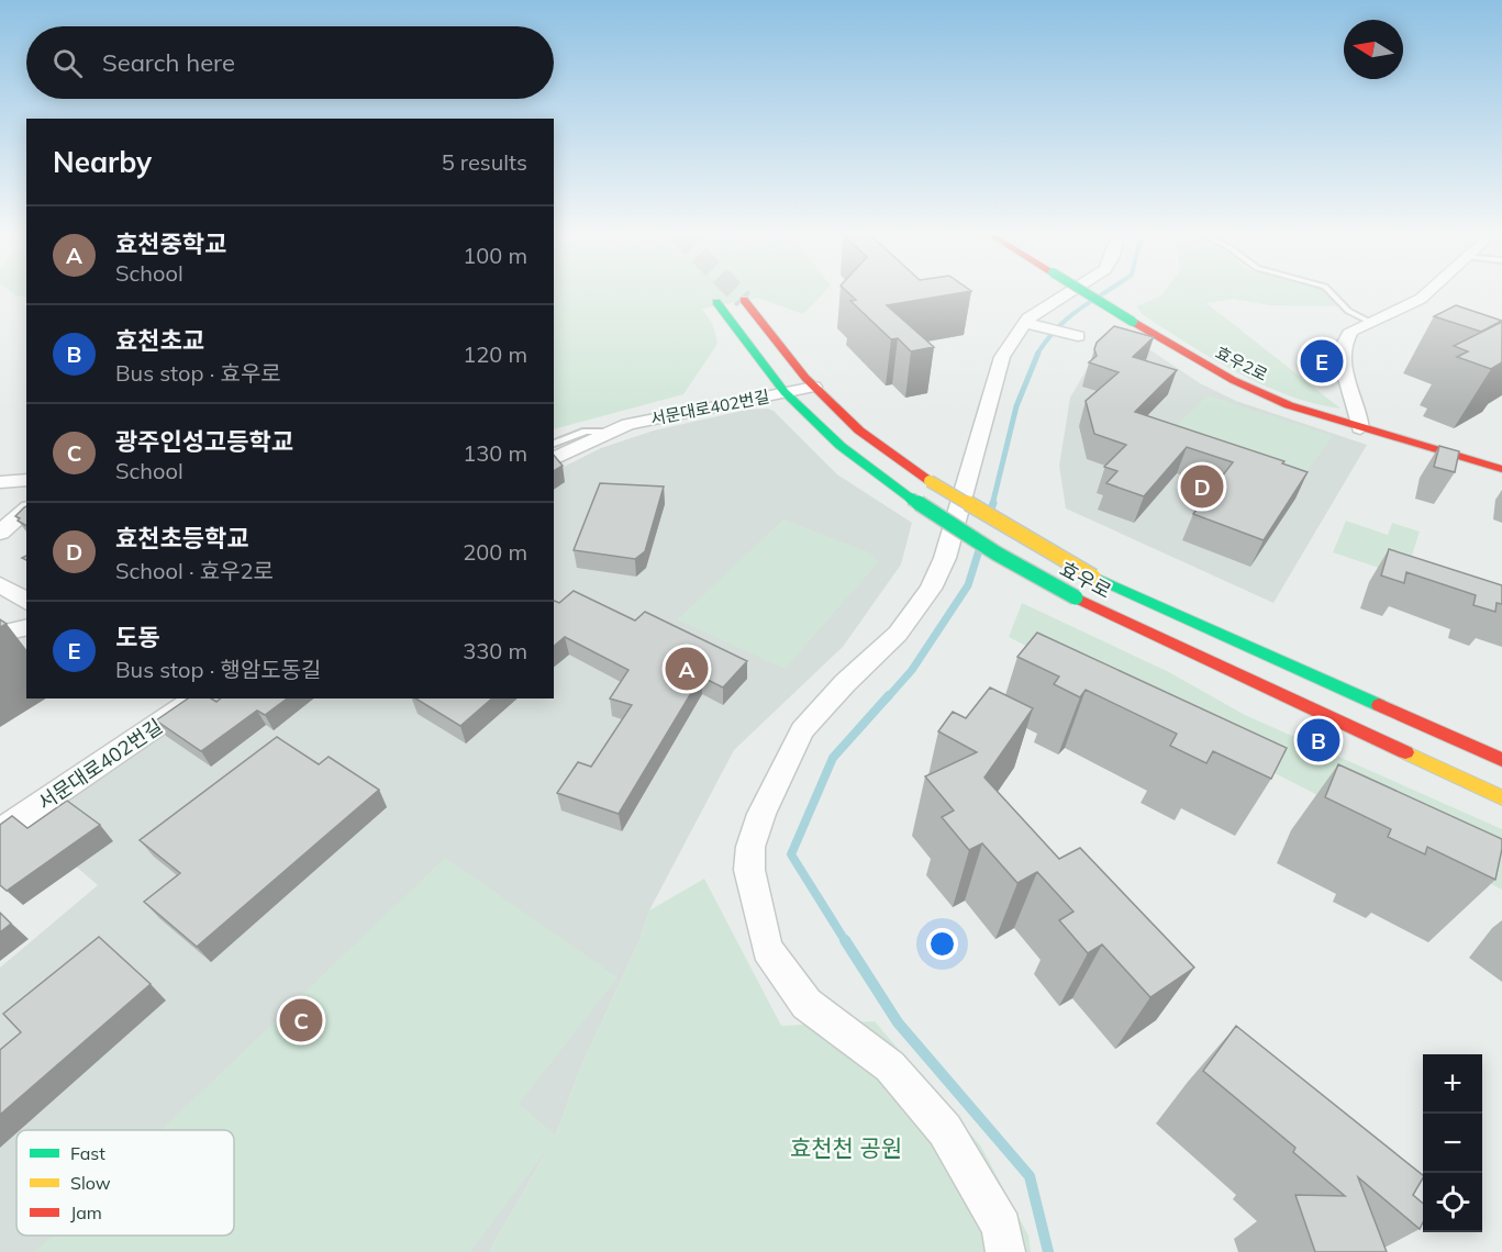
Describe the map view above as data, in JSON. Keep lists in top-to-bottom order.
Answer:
{
  "streets": {
    "main road": ["효우2로", "효우로"],
    "street": ["서문대로402번길"]
  },
  "crossings": [
    ["서문대로402번길", "효우로"]
  ],
  "parks": ["효천천 공원"],
  "legend": ["Fast", "Slow", "Jam"],
  "north": "left",
  "page": {
    "search": "Search here",
    "heading": ["Nearby", "5 results"],
    "list": [
      {
        "mark": "A",
        "name": "효천중학교",
        "note": "School",
        "value": "100 m"
      },
      {
        "mark": "B",
        "name": "효천초교",
        "note": "Bus stop · 효우로",
        "value": "120 m"
      },
      {
        "mark": "C",
        "name": "광주인성고등학교",
        "note": "School",
        "value": "130 m"
      },
      {
        "mark": "D",
        "name": "효천초등학교",
        "note": "School · 효우2로",
        "value": "200 m"
      },
      {
        "mark": "E",
        "name": "도동",
        "note": "Bus stop · 행암도동길",
        "value": "330 m"
      }
    ],
    "pins": [
      "E",
      "D",
      "A",
      "B",
      "C"
    ],
    "map_buttons": ["+", "−"]
  }
}
